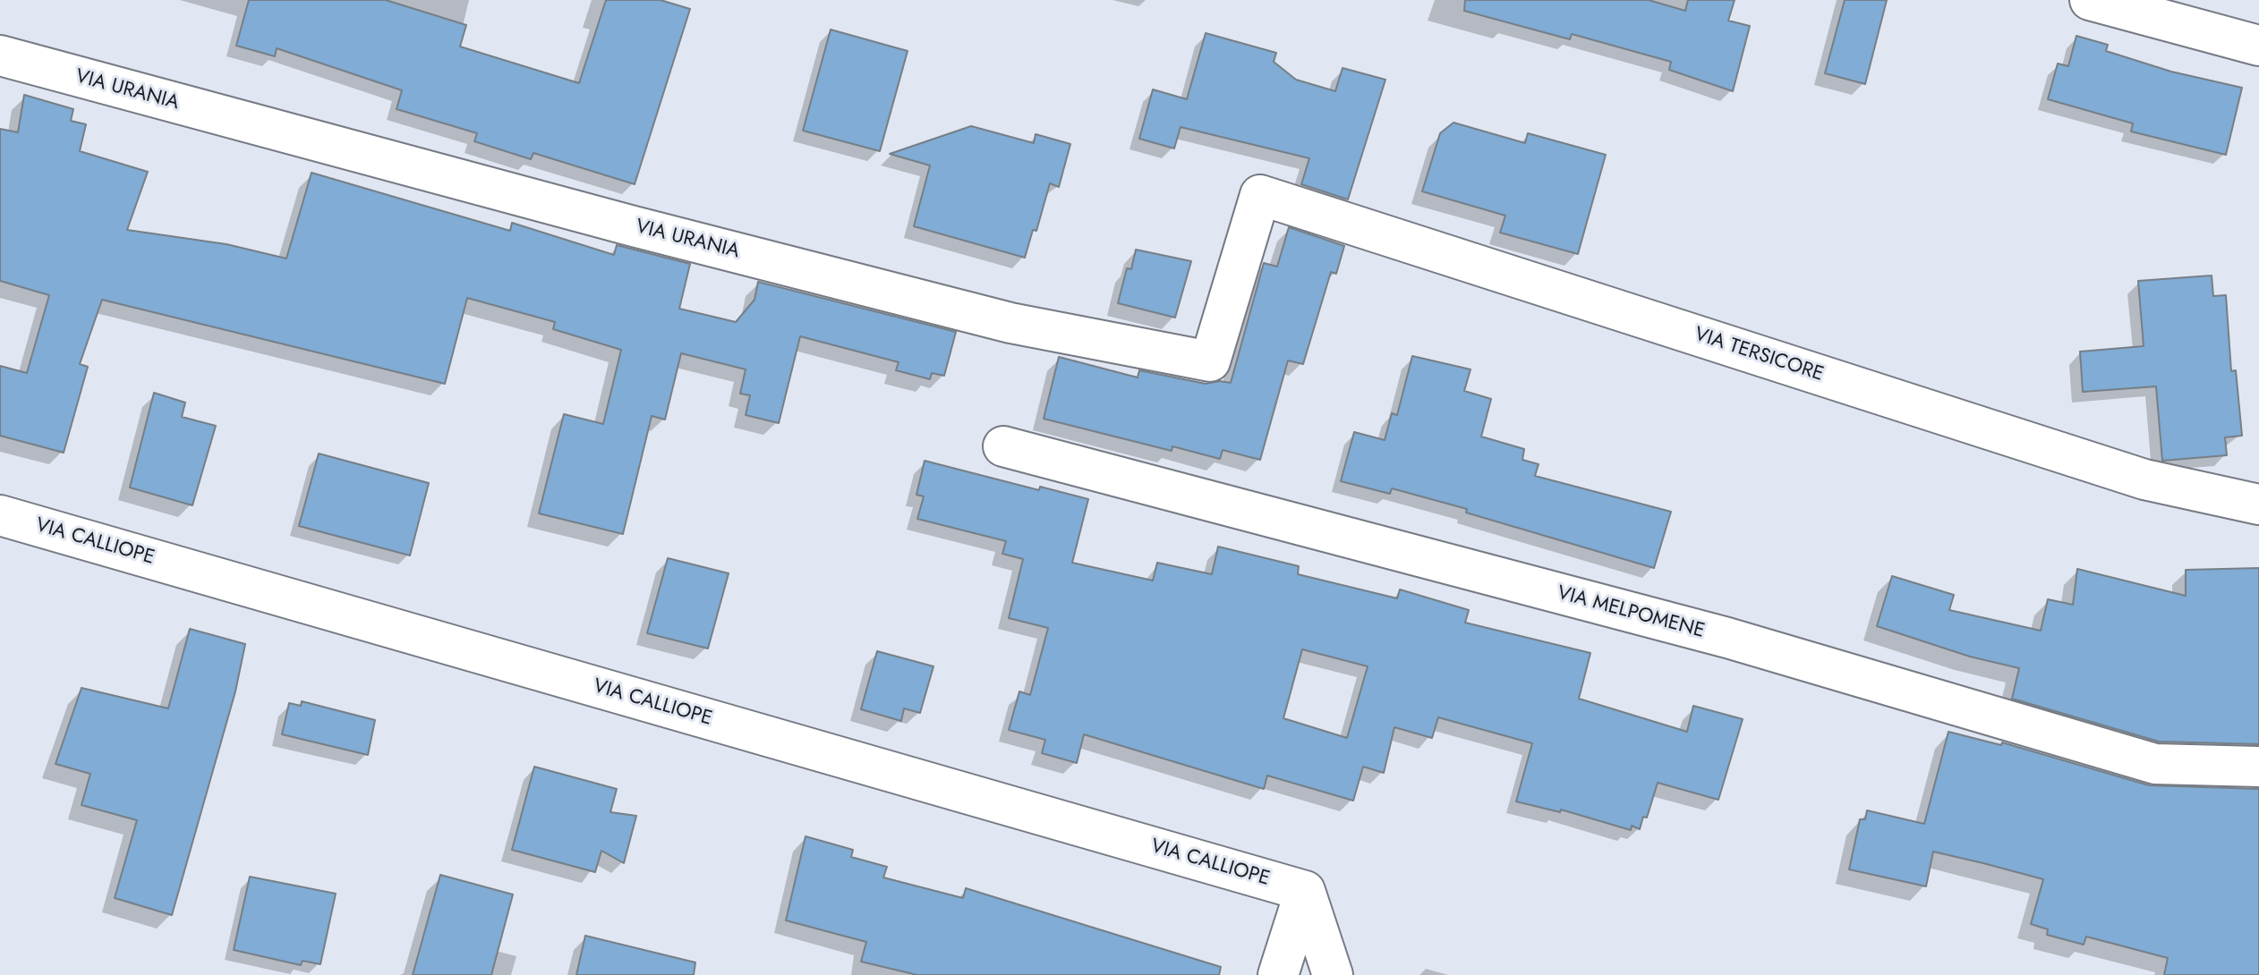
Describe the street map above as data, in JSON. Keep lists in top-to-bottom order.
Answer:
{
  "streets": {
    "street": [
      "VIA URANIA",
      "VIA TERSICORE",
      "VIA CALLIOPE",
      "VIA MELPOMENE"
    ]
  },
  "crossings": [
    ["VIA URANIA", "VIA TERSICORE"]
  ]
}
